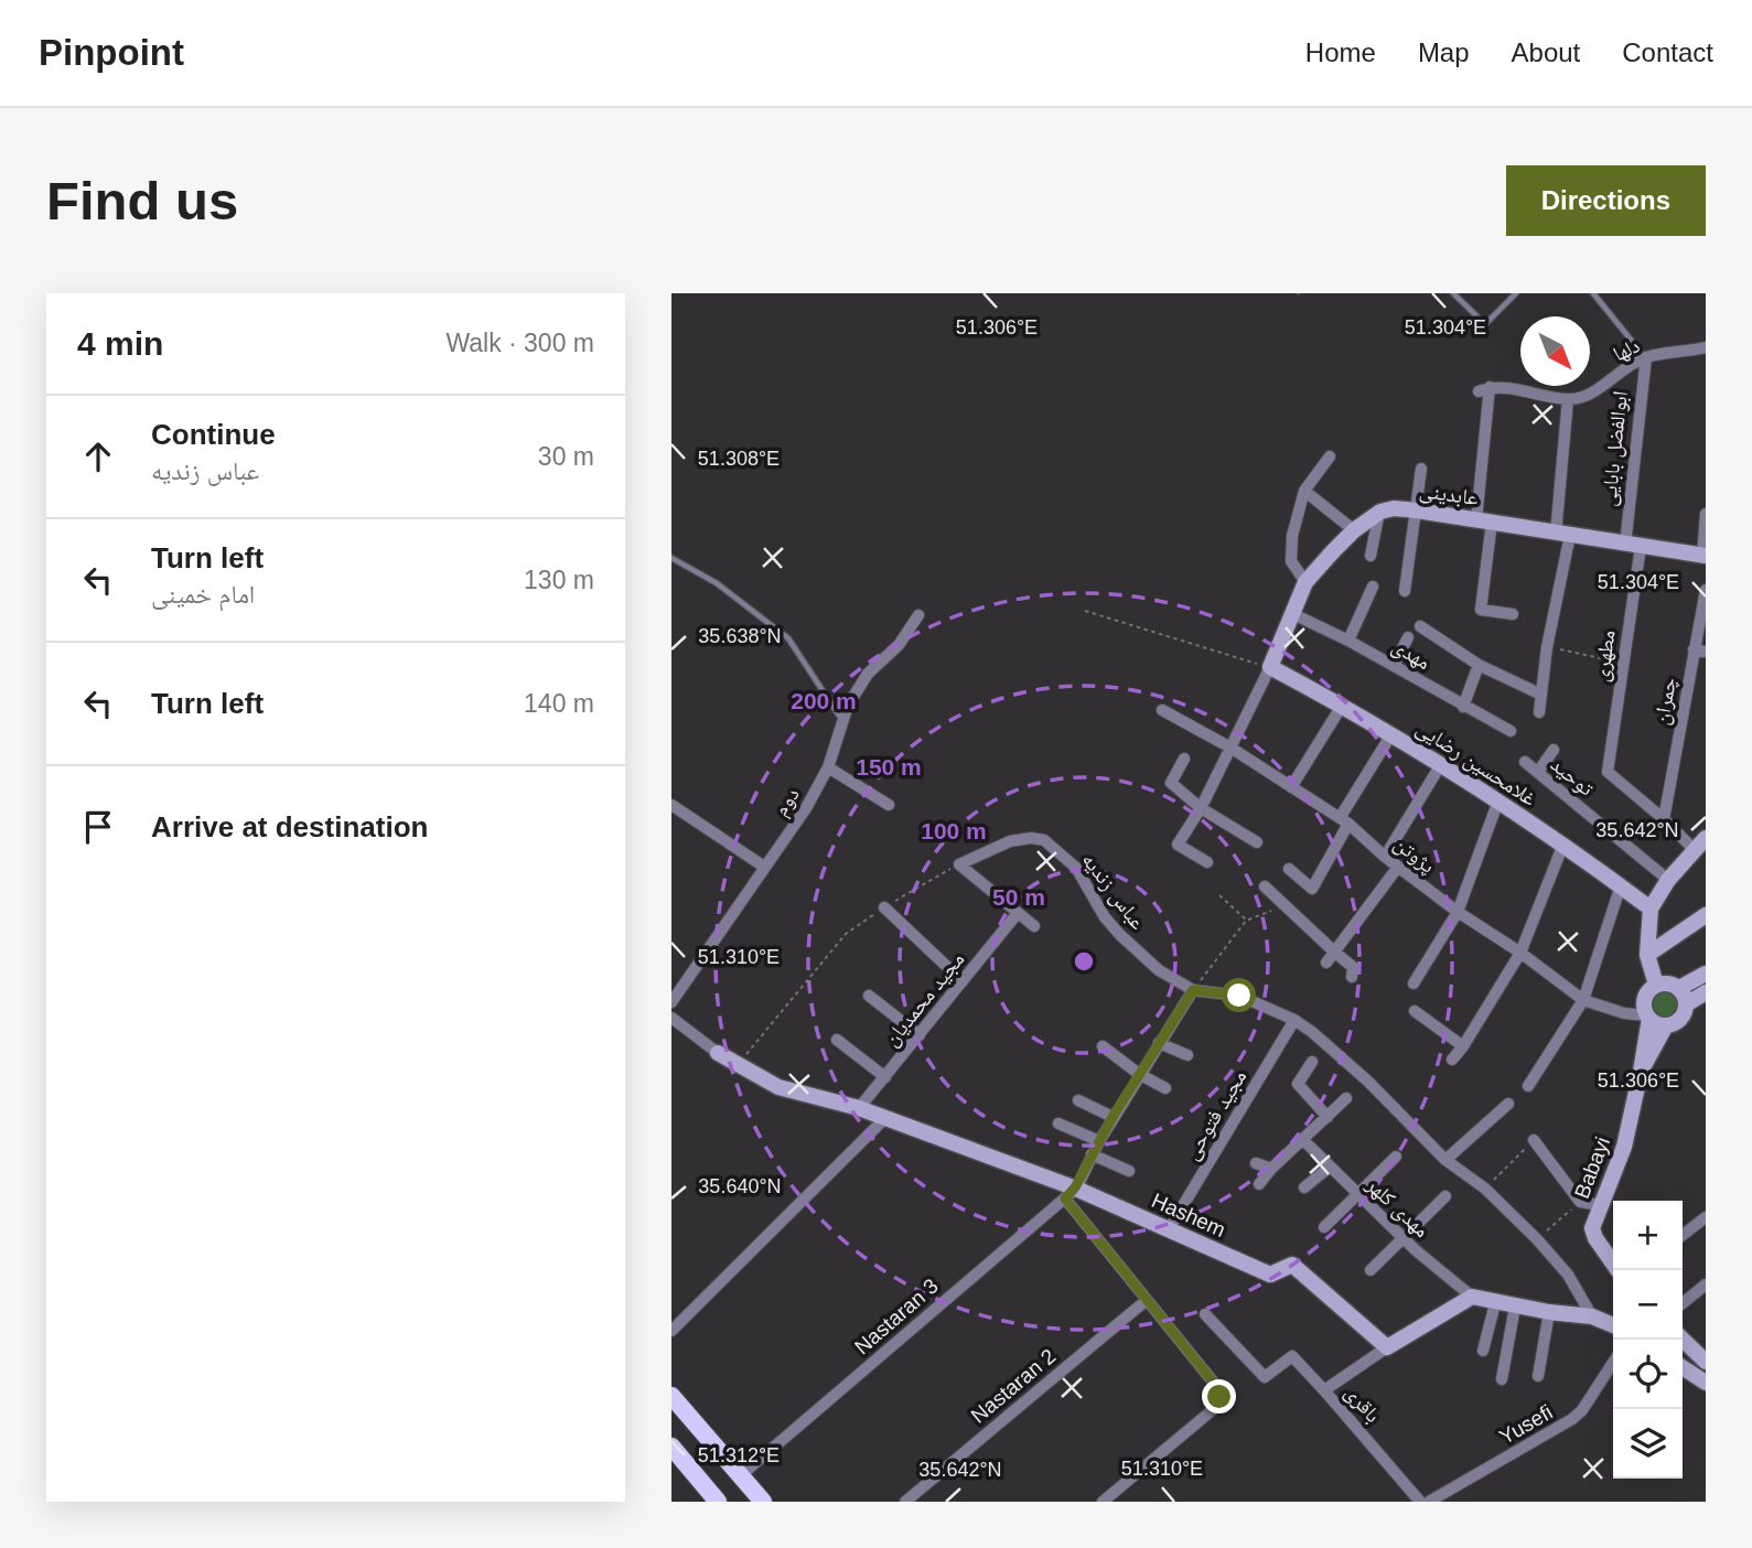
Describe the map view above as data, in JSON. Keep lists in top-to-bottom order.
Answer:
{
  "streets": {
    "street": [
      "دلها",
      "ابوالفضل بابایی",
      "عابدینی",
      "مهدی",
      "مطهری",
      "چمران",
      "غلامحسین رضایی",
      "توحید",
      "دوم",
      "پژوتن",
      "عباس زندیه",
      "مجید محمدیان",
      "مجید فتوحی",
      "Babayi",
      "مهدی کلهر",
      "Hashem",
      "Nastaran 3",
      "Nastaran 2",
      "باقری",
      "Yusefi"
    ]
  },
  "crossings": [
    ["دلها", "ابوالفضل بابایی"],
    ["ابوالفضل بابایی", "عابدینی"],
    ["ابوالفضل بابایی", "مطهری"],
    ["عابدینی", "مطهری"],
    ["مطهری", "چمران"],
    ["عباس زندیه", "مجید فتوحی"],
    ["مجید محمدیان", "Hashem"],
    ["مجید فتوحی", "Hashem"],
    ["Hashem", "Nastaran 3"],
    ["Hashem", "باقری"]
  ],
  "north": "bottom right",
  "page": {
    "header": "Pinpoint",
    "nav": [
      "Home",
      "Map",
      "About",
      "Contact"
    ],
    "buttons": "Directions",
    "title": "Find us",
    "heading": ["4 min", "Walk · 300 m"],
    "list": [
      ["Continue", "عباس زندیه", "30 m"],
      ["Turn left", "امام خمینی", "130 m"],
      ["Turn left", "140 m"],
      "Arrive at destination"
    ],
    "map_buttons": ["+", "−"]
  },
  "coordinates": [
    "51.306°E",
    "51.304°E",
    "51.308°E",
    "35.638°N",
    "35.642°N",
    "51.310°E",
    "35.640°N",
    "51.312°E"
  ],
  "rings": [
    "200 m",
    "150 m",
    "100 m",
    "50 m"
  ]
}
